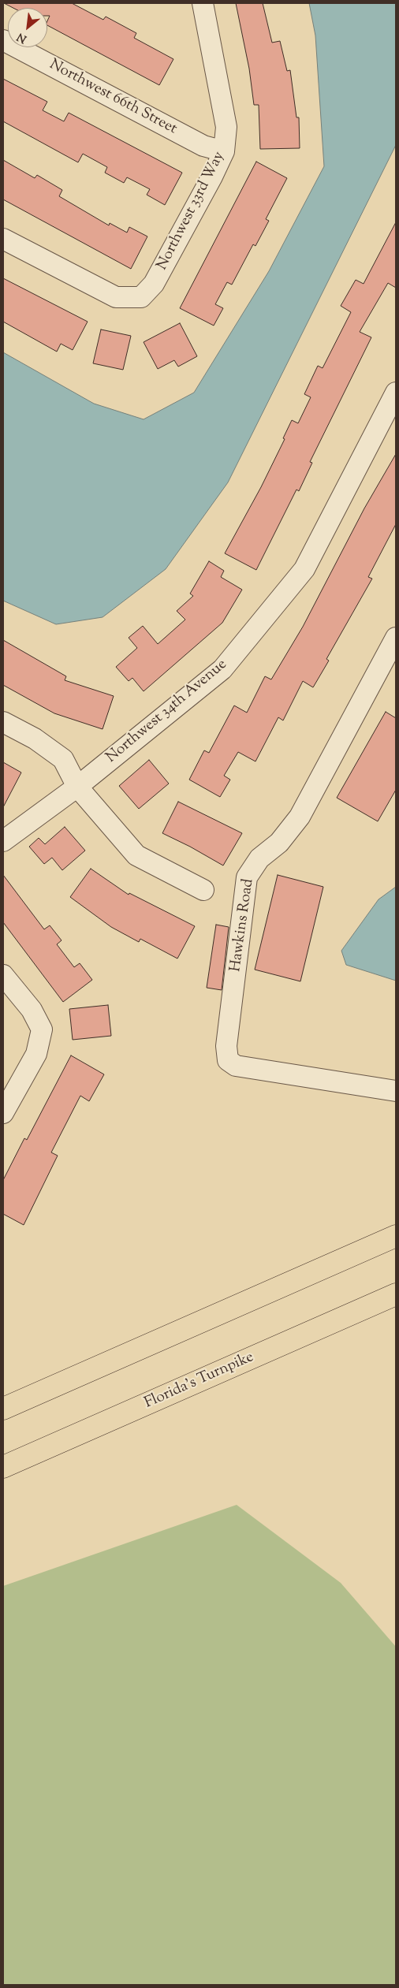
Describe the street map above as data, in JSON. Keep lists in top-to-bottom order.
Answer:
{
  "streets": {
    "highway": ["Florida's Turnpike"],
    "street": [
      "Northwest 66th Street",
      "Northwest 33rd Way",
      "Northwest 34th Avenue",
      "Hawkins Road"
    ]
  },
  "crossings": [
    ["Northwest 66th Street", "Northwest 33rd Way"]
  ],
  "north": "bottom left"
}
